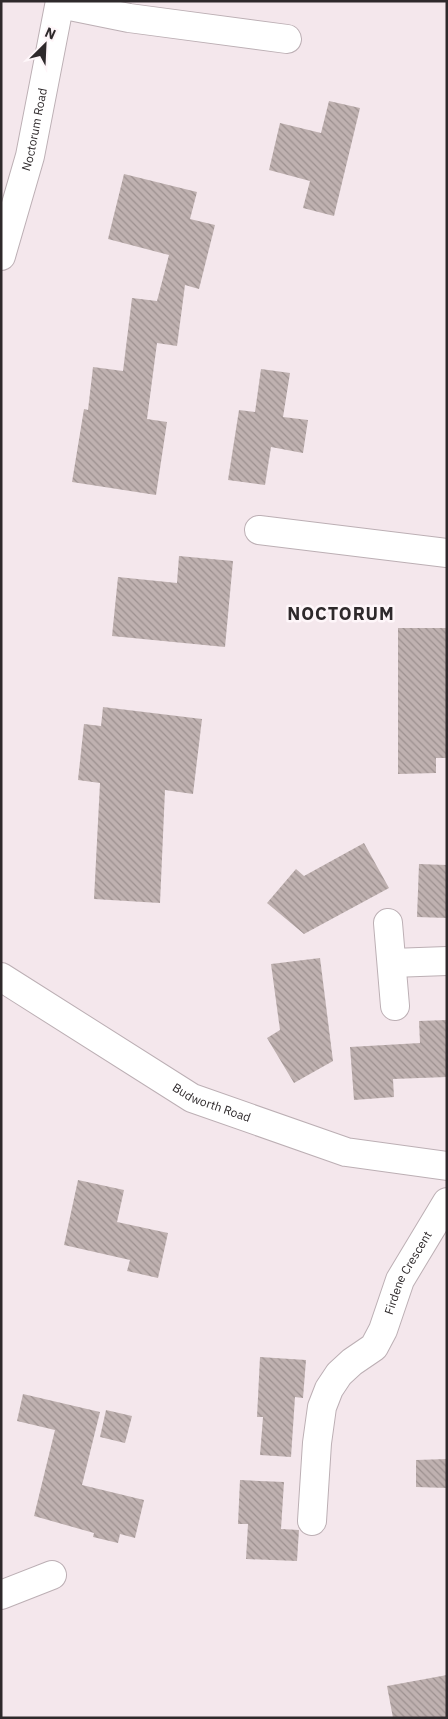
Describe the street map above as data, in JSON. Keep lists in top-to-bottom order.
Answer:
{
  "streets": {
    "street": ["Noctorum Road", "Budworth Road", "Firdene Crescent"]
  },
  "districts": ["NOCTORUM"],
  "north": "top right"
}
